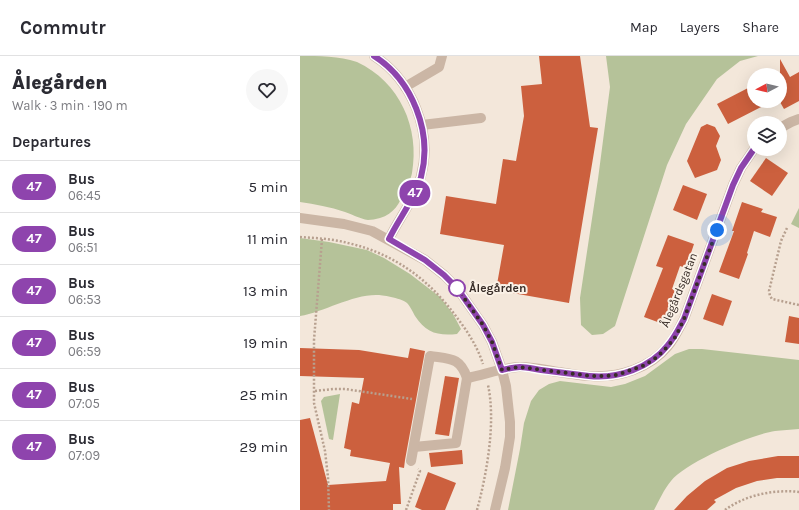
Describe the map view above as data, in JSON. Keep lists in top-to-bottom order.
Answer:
{
  "streets": {
    "street": ["Ålegårdsgatan"]
  },
  "places": ["Ålegården"],
  "lines": ["bus line 47"],
  "north": "left",
  "page": {
    "header": "Commutr",
    "nav": ["Map", "Layers", "Share"],
    "heading": [
      ["Ålegården", "Walk · 3 min · 190 m"],
      "Departures"
    ],
    "on_map": "47",
    "list": [
      {
        "mark": "47",
        "name": "Bus",
        "note": "06:45",
        "value": "5 min"
      },
      {
        "mark": "47",
        "name": "Bus",
        "note": "06:51",
        "value": "11 min"
      },
      {
        "mark": "47",
        "name": "Bus",
        "note": "06:53",
        "value": "13 min"
      },
      {
        "mark": "47",
        "name": "Bus",
        "note": "06:59",
        "value": "19 min"
      },
      {
        "mark": "47",
        "name": "Bus",
        "note": "07:05",
        "value": "25 min"
      },
      {
        "mark": "47",
        "name": "Bus",
        "note": "07:09",
        "value": "29 min"
      }
    ]
  }
}
